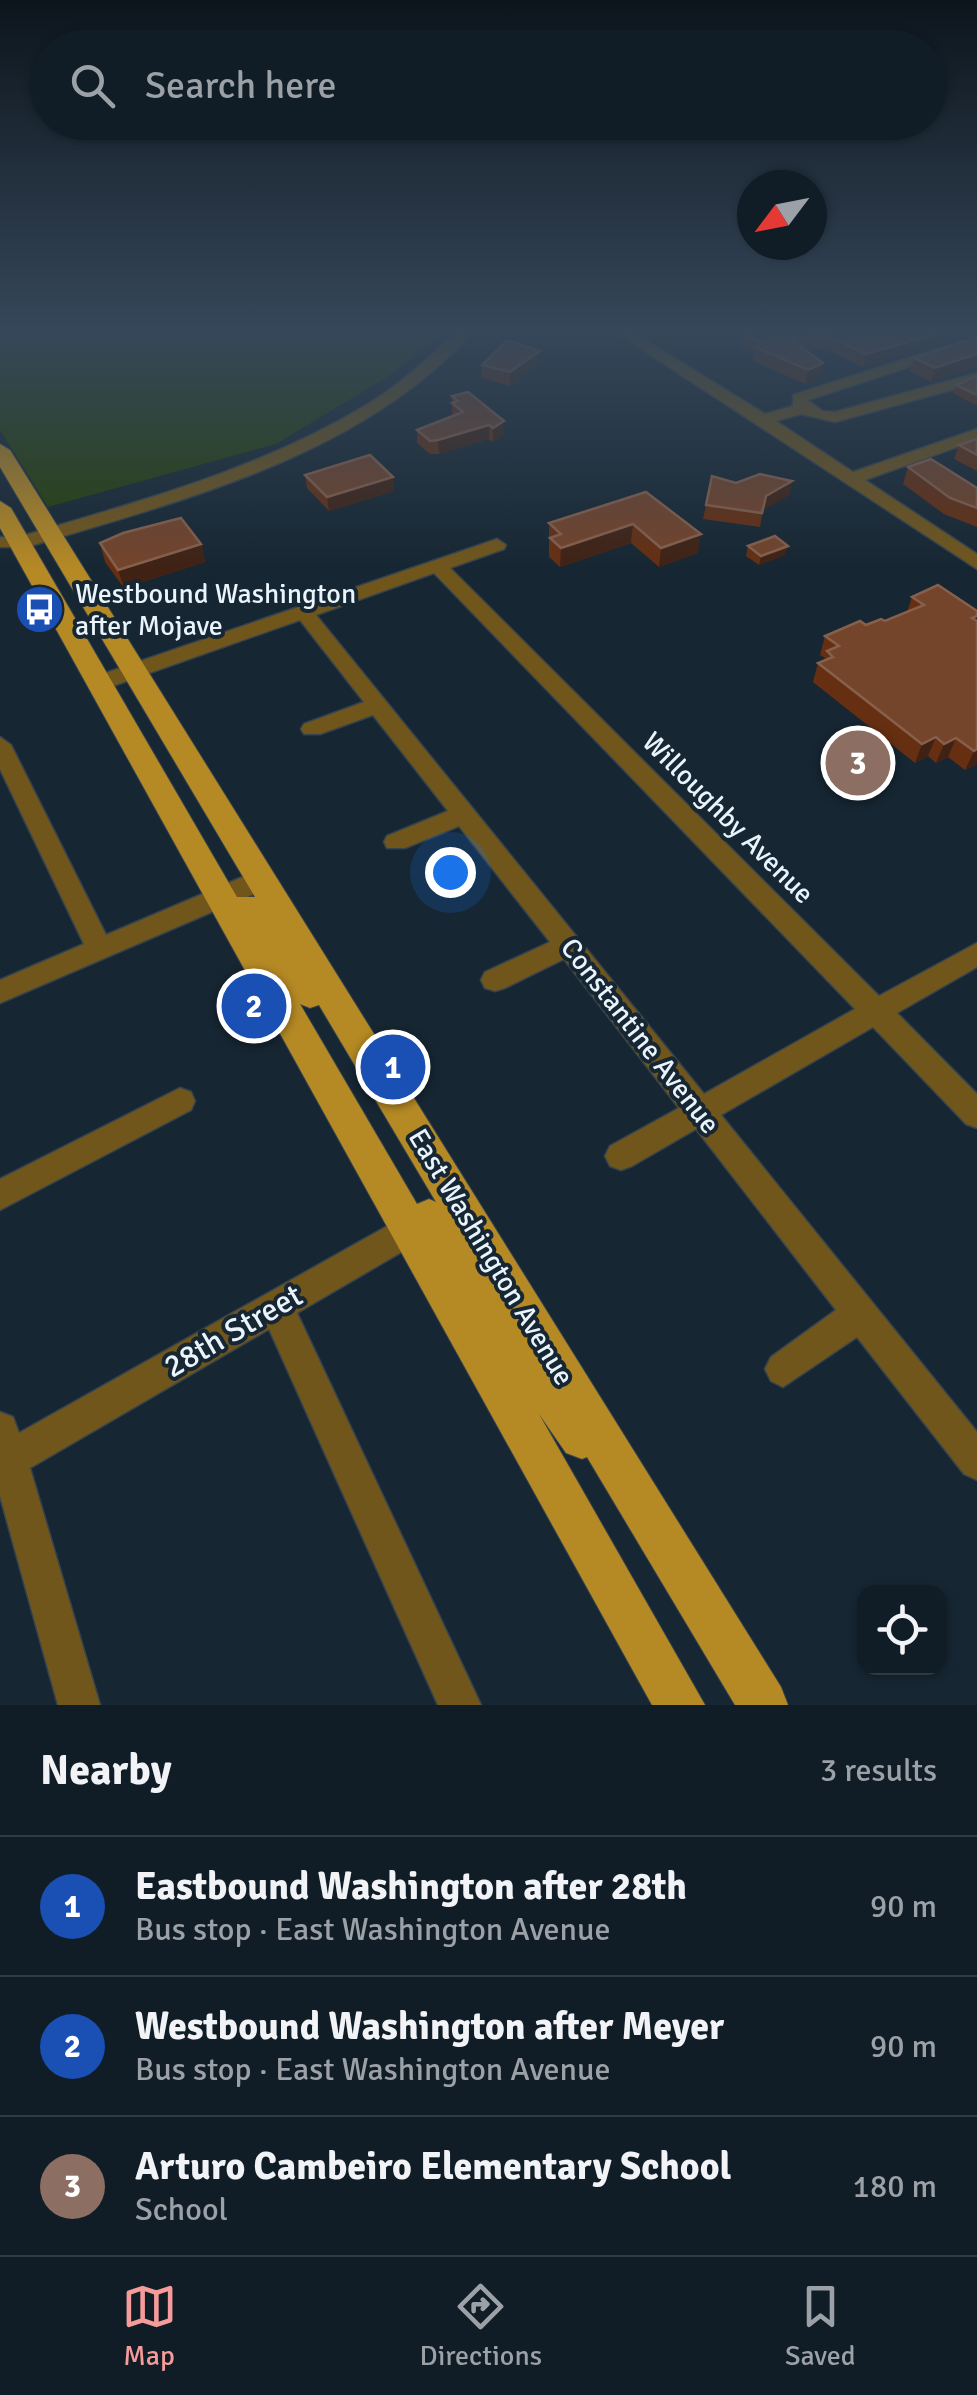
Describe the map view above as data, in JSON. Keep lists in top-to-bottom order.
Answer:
{
  "streets": {
    "main road": ["East Washington Avenue"],
    "street": ["Willoughby Avenue", "Constantine Avenue", "28th Street"]
  },
  "crossings": [
    ["East Washington Avenue", "28th Street"]
  ],
  "places": {
    "bus stop": ["Westbound Washington after Mojave"]
  },
  "north": "bottom left",
  "page": {
    "search": "Search here",
    "pins": ["3", "2", "1"],
    "heading": ["Nearby", "3 results"],
    "list": [
      {
        "mark": "1",
        "name": "Eastbound Washington after 28th",
        "note": "Bus stop · East Washington Avenue",
        "value": "90 m"
      },
      {
        "mark": "2",
        "name": "Westbound Washington after Meyer",
        "note": "Bus stop · East Washington Avenue",
        "value": "90 m"
      },
      {
        "mark": "3",
        "name": "Arturo Cambeiro Elementary School",
        "note": "School",
        "value": "180 m"
      }
    ],
    "nav": ["Map", "Directions", "Saved"]
  }
}
